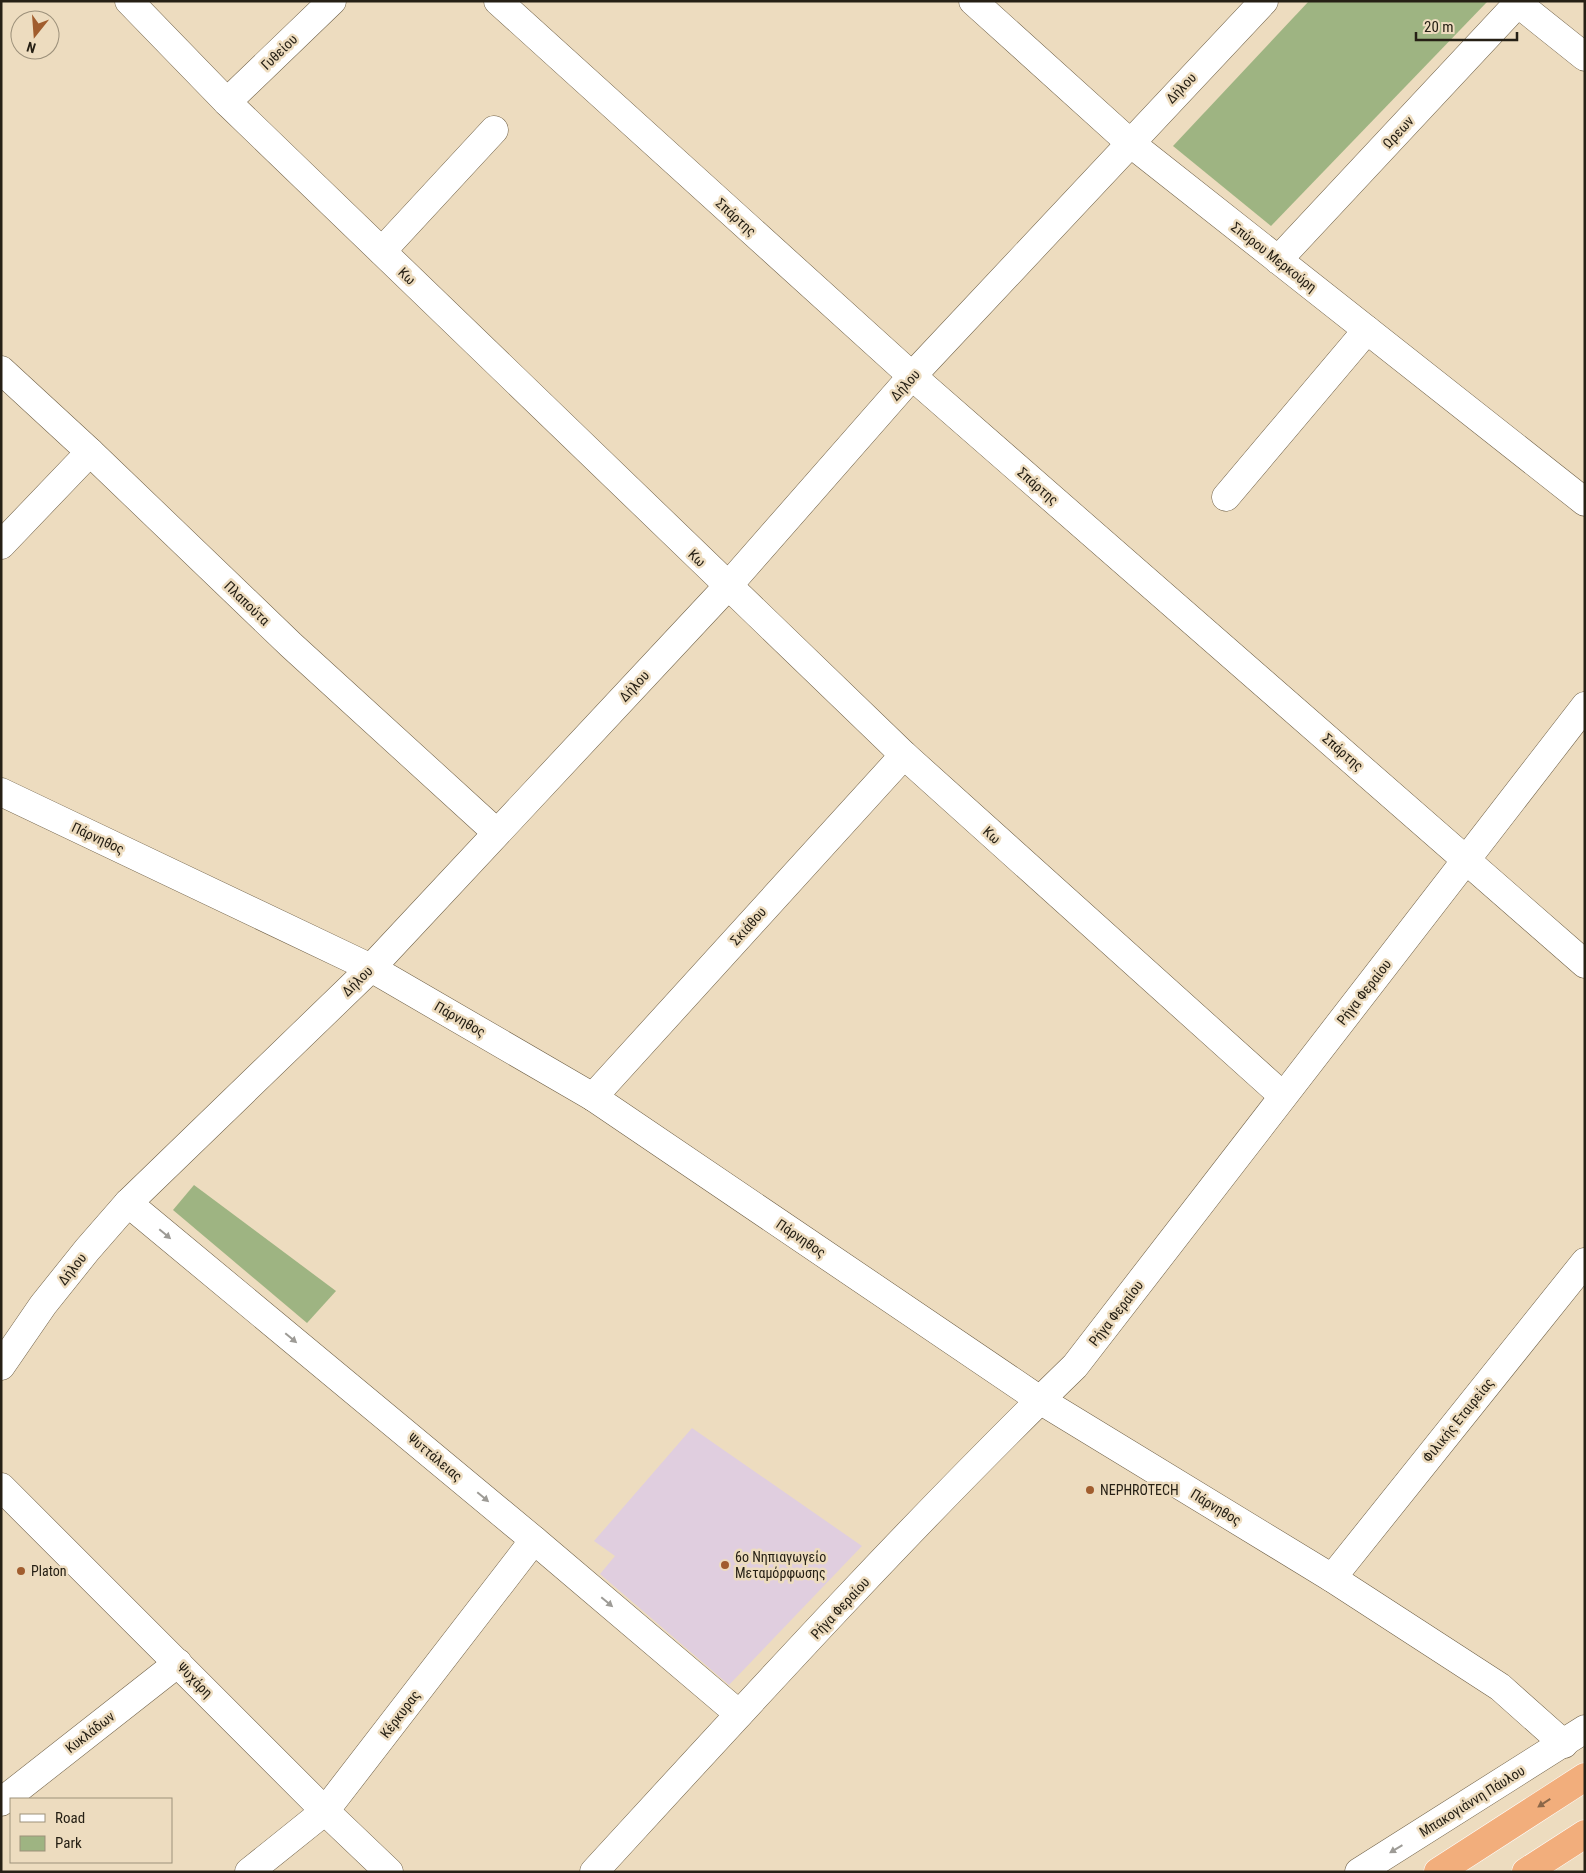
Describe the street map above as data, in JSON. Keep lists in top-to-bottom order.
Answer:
{
  "streets": {
    "street": [
      "Γυθείου",
      "Δήλου",
      "Ωρεων",
      "Σπάρτης",
      "Σπύρου Μερκούρη",
      "Κω",
      "Πλαπούτα",
      "Πάρνηθος",
      "Σκιάθου",
      "Ρήγα Φεραίου",
      "Φιλικής Εταιρείας",
      "Ψυττάλειας",
      "Ψυχάρη",
      "Κέρκυρας",
      "Κυκλάδων",
      "Μπακογιάννη Πάυλου"
    ]
  },
  "crossings": [
    ["Γυθείου", "Κω"],
    ["Δήλου", "Σπάρτης"],
    ["Δήλου", "Σπύρου Μερκούρη"],
    ["Δήλου", "Κω"],
    ["Δήλου", "Πλαπούτα"],
    ["Δήλου", "Πάρνηθος"],
    ["Δήλου", "Ψυττάλειας"],
    ["Ωρεων", "Σπύρου Μερκούρη"],
    ["Σπάρτης", "Ρήγα Φεραίου"],
    ["Κω", "Σκιάθου"],
    ["Κω", "Ρήγα Φεραίου"],
    ["Πάρνηθος", "Σκιάθου"],
    ["Πάρνηθος", "Ρήγα Φεραίου"],
    ["Πάρνηθος", "Φιλικής Εταιρείας"],
    ["Πάρνηθος", "Μπακογιάννη Πάυλου"],
    ["Ρήγα Φεραίου", "Ψυττάλειας"],
    ["Ψυττάλειας", "Κέρκυρας"],
    ["Ψυχάρη", "Κέρκυρας"],
    ["Ψυχάρη", "Κυκλάδων"]
  ],
  "one_way": ["Ψυττάλειας", "Μπακογιάννη Πάυλου"],
  "places": ["NEPHROTECH", "6ο Νηπιαγωγείο Μεταμόρφωσης", "Platon"],
  "legend": ["Road", "Park"],
  "scale_bar": "20 m",
  "north": "bottom"
}
